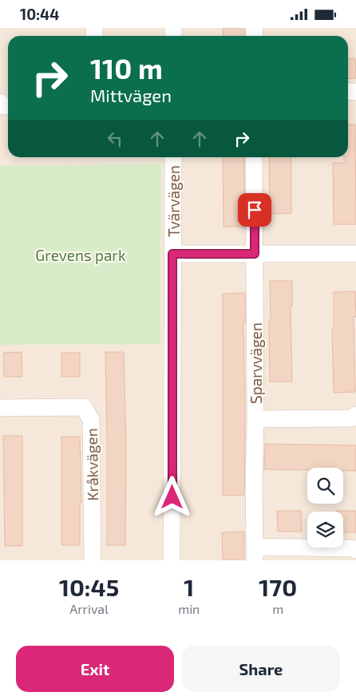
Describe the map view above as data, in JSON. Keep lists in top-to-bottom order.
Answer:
{
  "streets": {
    "street": ["Tvärvägen", "Sparvvägen", "Kråkvägen"]
  },
  "parks": ["Grevens park"],
  "page": {
    "status": "10:44",
    "turn": ["110 m", "Mittvägen"],
    "eta": [
      "10:45",
      "Arrival",
      "1",
      "min",
      "170",
      "m"
    ],
    "buttons": ["Exit", "Share"]
  }
}
